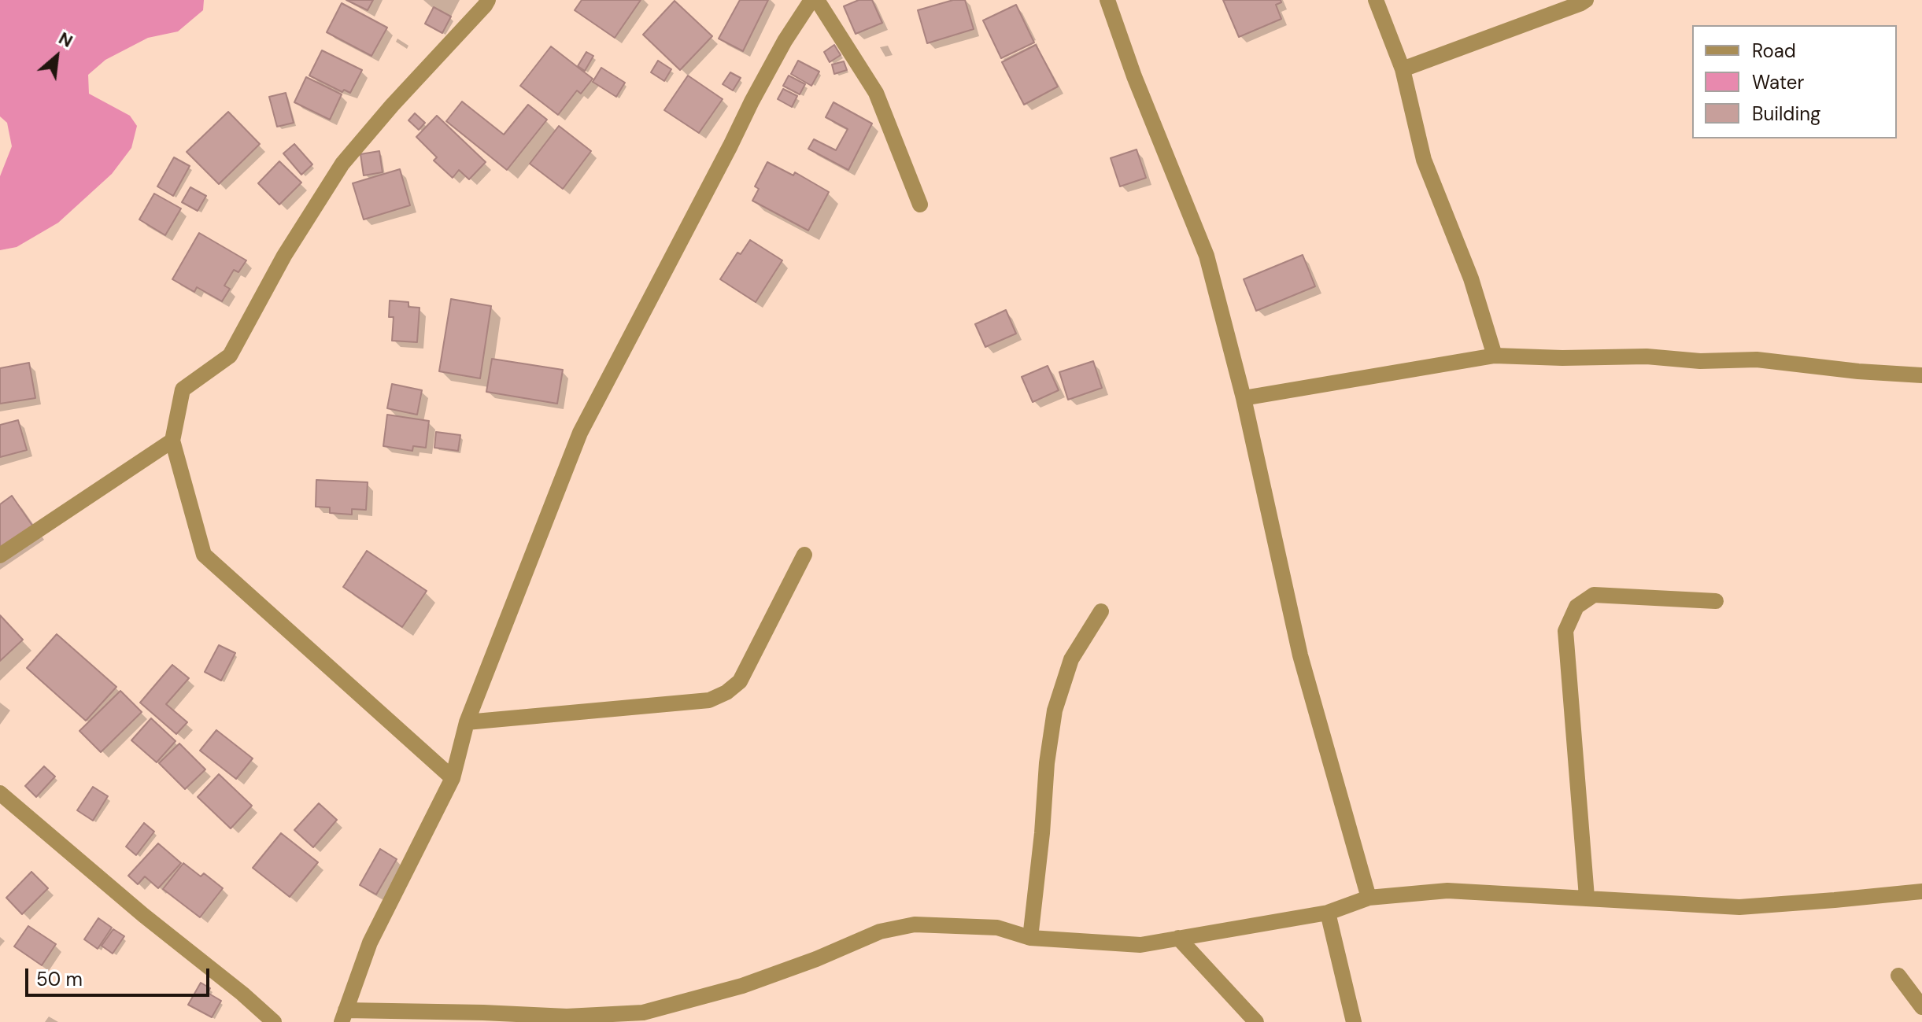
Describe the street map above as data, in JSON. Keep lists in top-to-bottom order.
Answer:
{
  "legend": ["Road", "Water", "Building"],
  "scale_bar": "50 m",
  "north": "top right"
}
